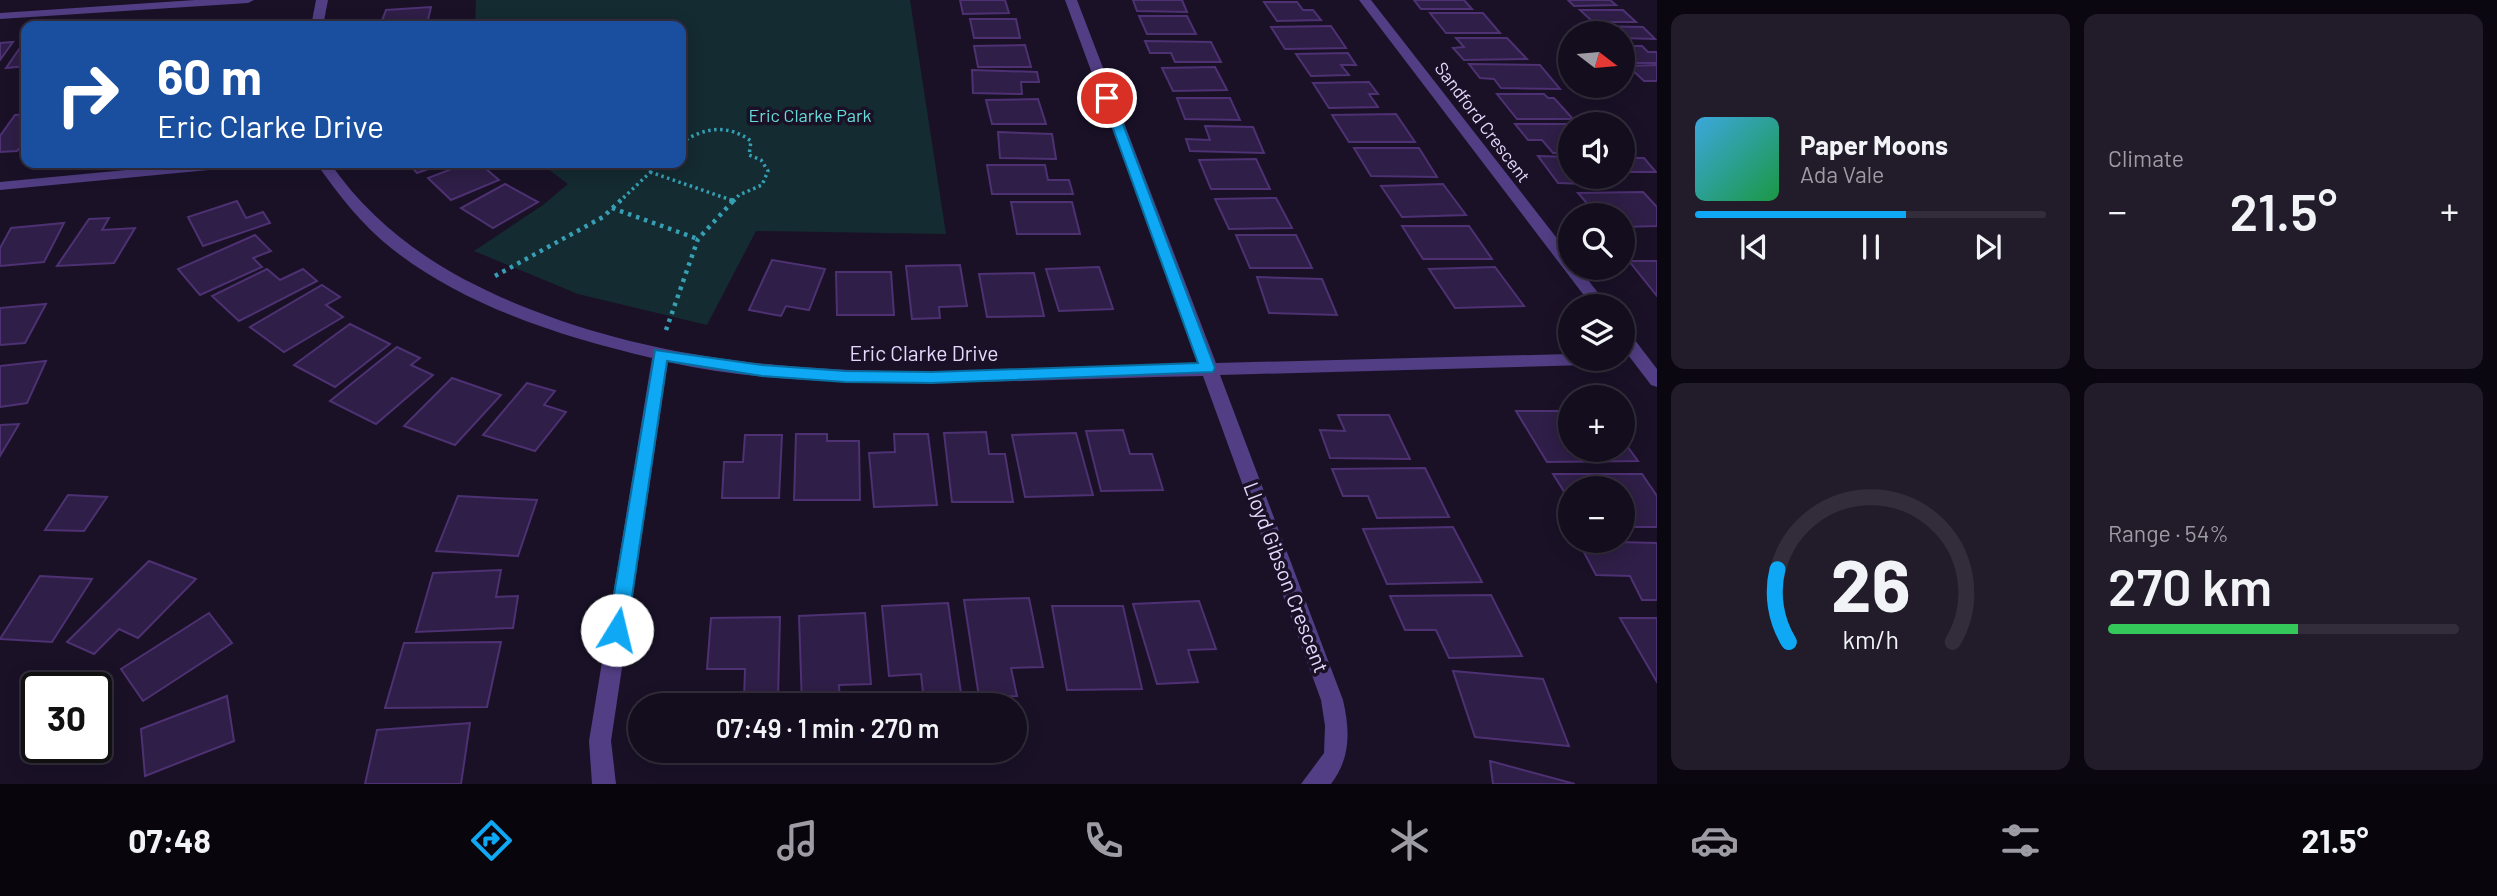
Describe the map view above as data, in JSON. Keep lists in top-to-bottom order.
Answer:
{
  "streets": {
    "street": ["Sandford Crescent", "Eric Clarke Drive", "Lloyd Gibson Crescent"]
  },
  "crossings": [
    ["Eric Clarke Drive", "Lloyd Gibson Crescent"]
  ],
  "parks": ["Eric Clarke Park"],
  "north": "right",
  "page": {
    "tile": [
      "Climate",
      ["Range · 54%", "270 km"]
    ],
    "map_buttons": ["+", "−"],
    "turn": ["60 m", "Eric Clarke Drive"],
    "song": ["Paper Moons", "Ada Vale"],
    "heat": ["−", "21.5°", "+"],
    "limit": "30",
    "trip": "07:49 · 1 min · 270 m",
    "tabs": ["07:48", "21.5°"],
    "gauge": ["26", "km/h"]
  }
}
